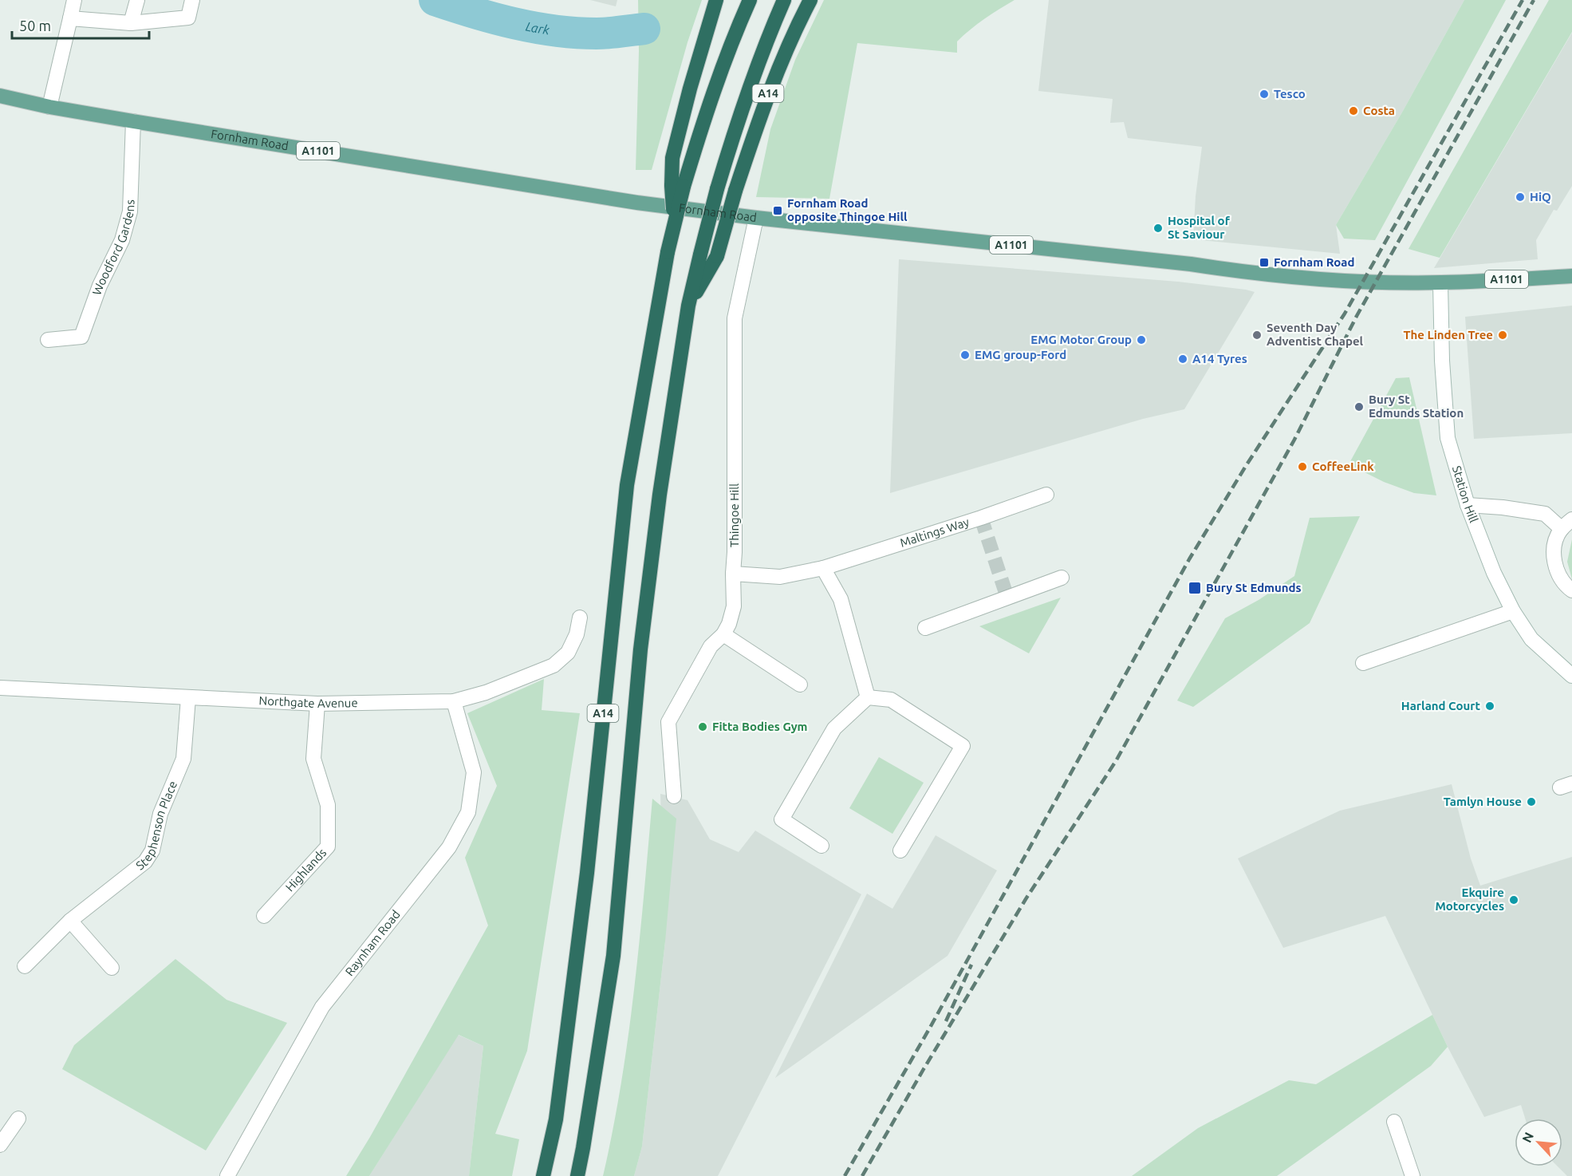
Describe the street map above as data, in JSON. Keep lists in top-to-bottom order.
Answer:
{
  "streets": {
    "highway": ["A14"],
    "main road": ["Fornham Road", "A1101"],
    "street": [
      "Woodford Gardens",
      "Station Hill",
      "Thingoe Hill",
      "Maltings Way",
      "Northgate Avenue",
      "Stephenson Place",
      "Highlands",
      "Raynham Road"
    ]
  },
  "crossings": [
    ["Fornham Road", "A1101"],
    ["Fornham Road", "Woodford Gardens"],
    ["Fornham Road", "Station Hill"],
    ["Fornham Road", "Thingoe Hill"],
    ["A1101", "Station Hill"],
    ["Thingoe Hill", "Maltings Way"],
    ["Northgate Avenue", "Stephenson Place"],
    ["Northgate Avenue", "Highlands"],
    ["Northgate Avenue", "Raynham Road"]
  ],
  "water": ["Lark"],
  "places": {
    "other": [
      "Tesco",
      "Costa",
      "HiQ",
      "Hospital of St Saviour",
      "Seventh Day Adventist Chapel",
      "The Linden Tree",
      "EMG Motor Group",
      "EMG group-Ford",
      "A14 Tyres",
      "Bury St Edmunds Station",
      "CoffeeLink",
      "Harland Court",
      "Fitta Bodies Gym",
      "Tamlyn House",
      "Ekquire Motorcycles"
    ],
    "transit": ["Fornham Road opposite Thingoe Hill", "Fornham Road", "Bury St Edmunds"]
  },
  "scale_bar": "50 m",
  "north": "top left"
}
